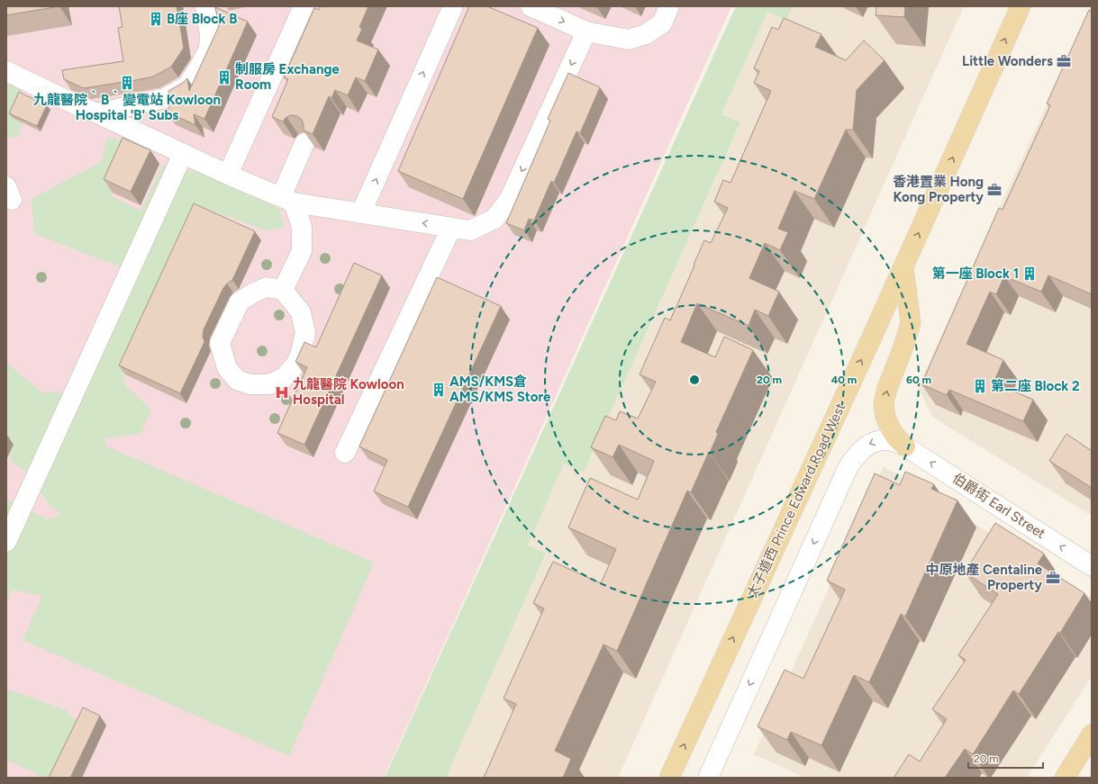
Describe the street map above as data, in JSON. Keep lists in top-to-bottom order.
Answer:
{
  "streets": {
    "main road": ["太子道西 Prince Edward Road West"],
    "street": ["伯爵街 Earl Street"]
  },
  "one_way": ["太子道西 Prince Edward Road West", "伯爵街 Earl Street"],
  "places": {
    "building": [
      "B座 Block B",
      "制服房 Exchange Room",
      "九龍醫院‵B‵變電站 Kowloon Hospital 'B' Subs",
      "第一座 Block 1",
      "第二座 Block 2",
      "AMS/KMS倉 AMS/KMS Store"
    ],
    "office": ["Little Wonders", "香港置業 Hong Kong Property", "中原地產 Centaline Property"],
    "hospital": ["九龍醫院 Kowloon Hospital"]
  },
  "scale_bar": "20 m",
  "rings": ["20 m", "40 m", "60 m"]
}
